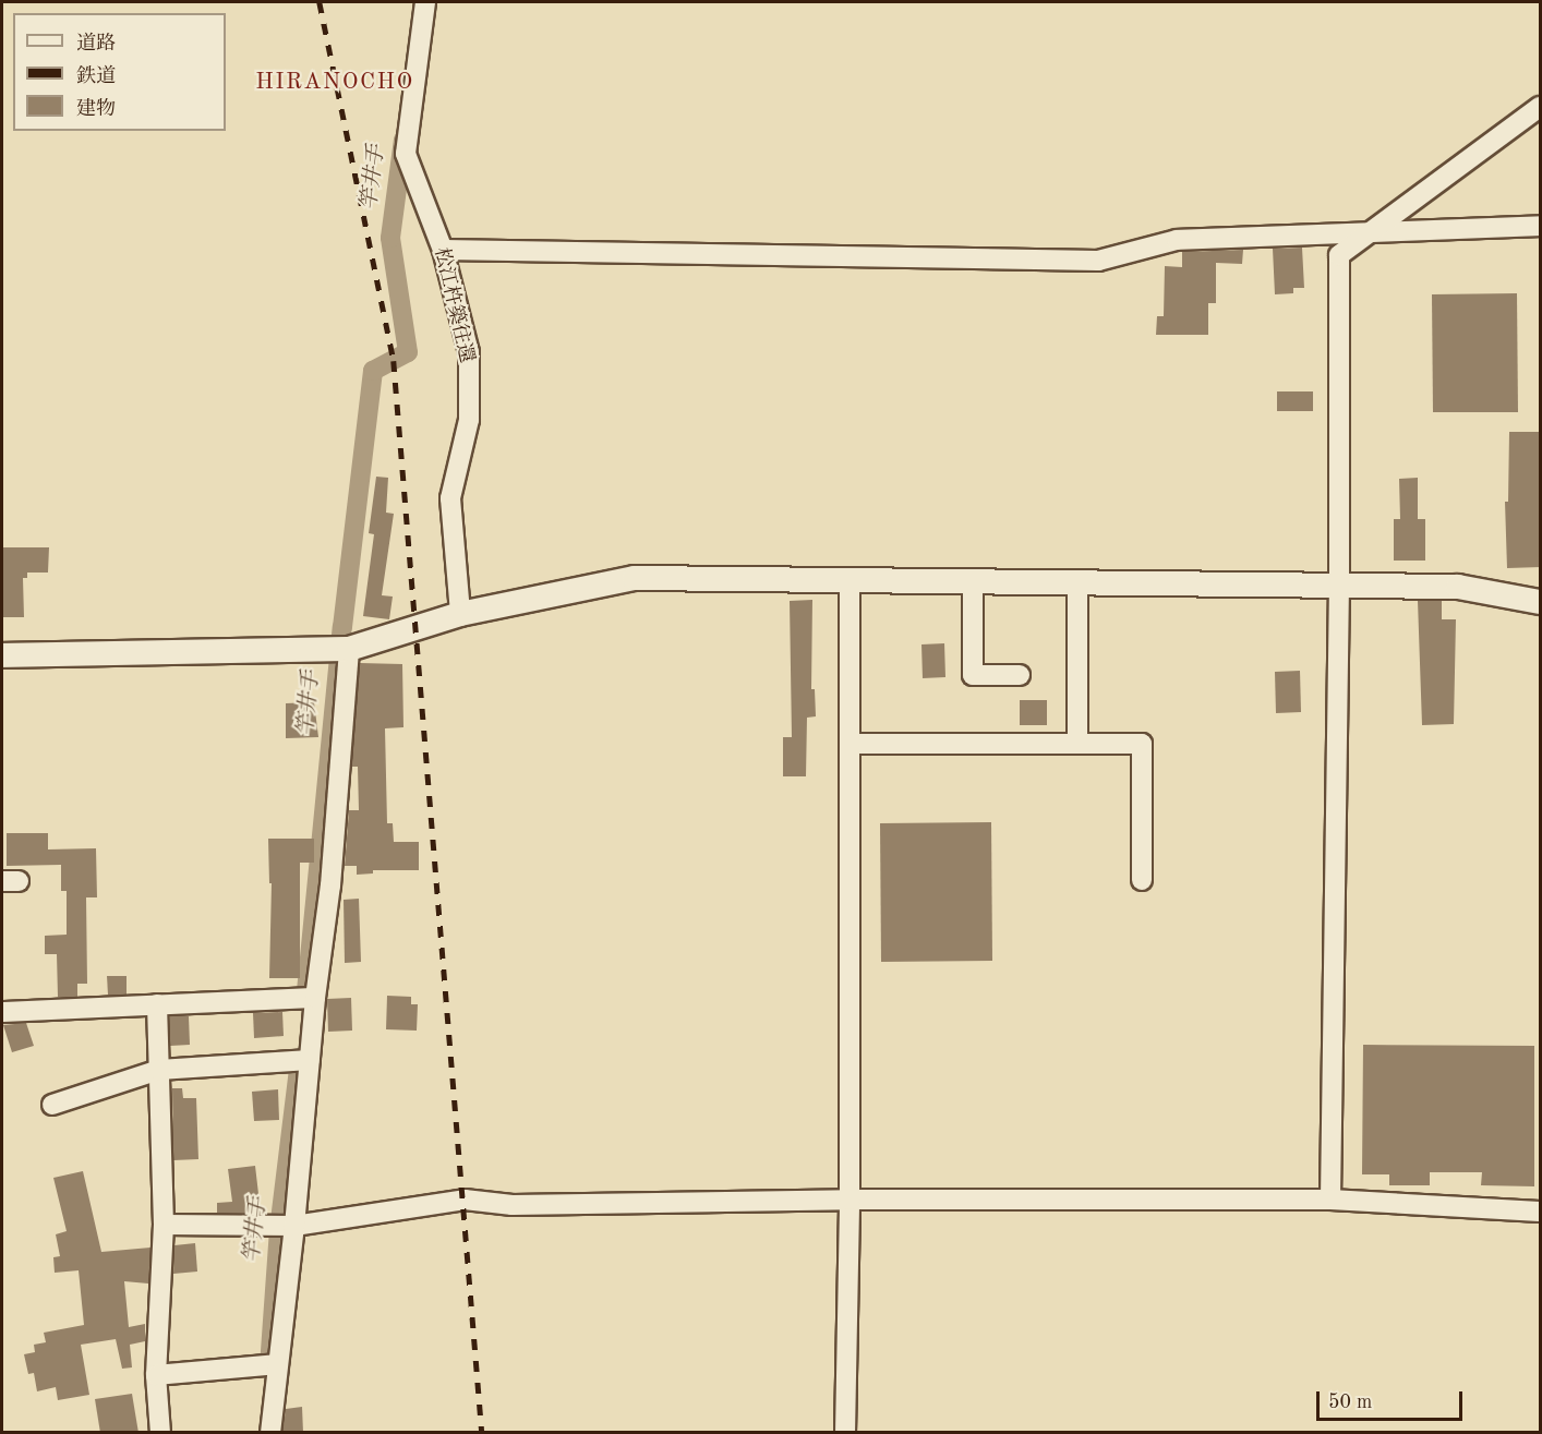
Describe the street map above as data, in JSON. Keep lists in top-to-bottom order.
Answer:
{
  "streets": {
    "street": ["松江杵築往還"]
  },
  "districts": ["HIRANOCHO"],
  "water": ["竿井手"],
  "legend": ["道路", "鉄道", "建物"],
  "scale_bar": "50 m"
}
